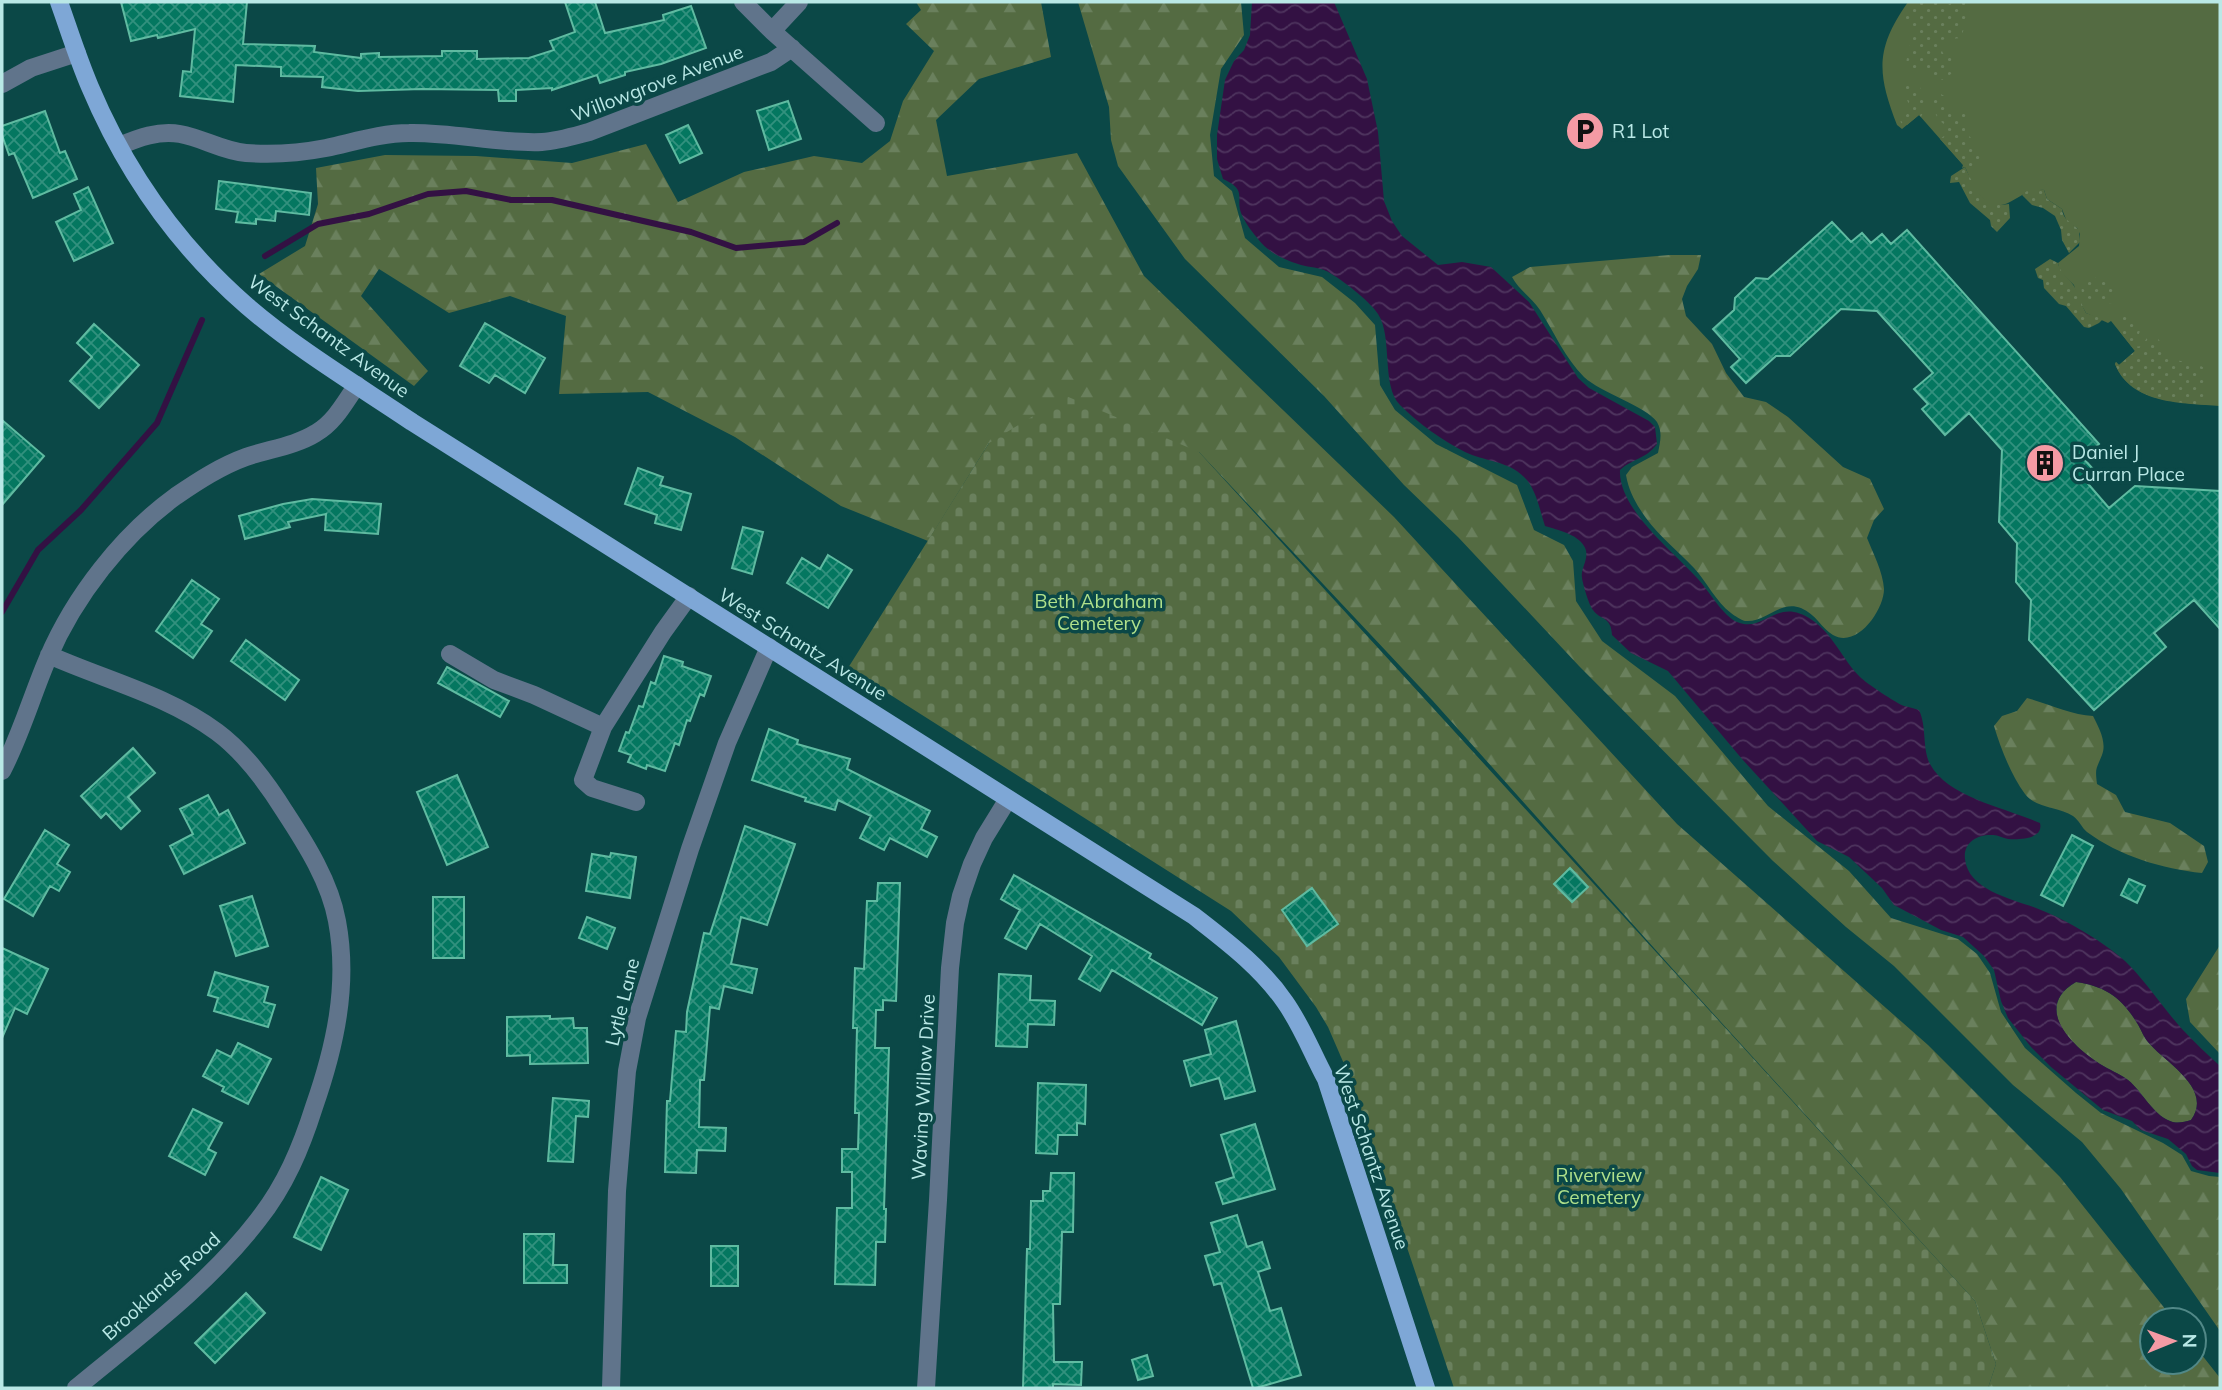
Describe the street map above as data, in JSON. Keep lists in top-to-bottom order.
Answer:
{
  "streets": {
    "main road": ["West Schantz Avenue"],
    "street": [
      "Willowgrove Avenue",
      "Lytle Lane",
      "Waving Willow Drive",
      "Brooklands Road"
    ]
  },
  "crossings": [
    ["Willowgrove Avenue", "West Schantz Avenue"],
    ["West Schantz Avenue", "Lytle Lane"],
    ["West Schantz Avenue", "Waving Willow Drive"]
  ],
  "parks": ["Beth Abraham Cemetery", "Riverview Cemetery"],
  "places": {
    "parking": ["R1 Lot"],
    "building": ["Daniel J Curran Place"]
  },
  "north": "right"
}
